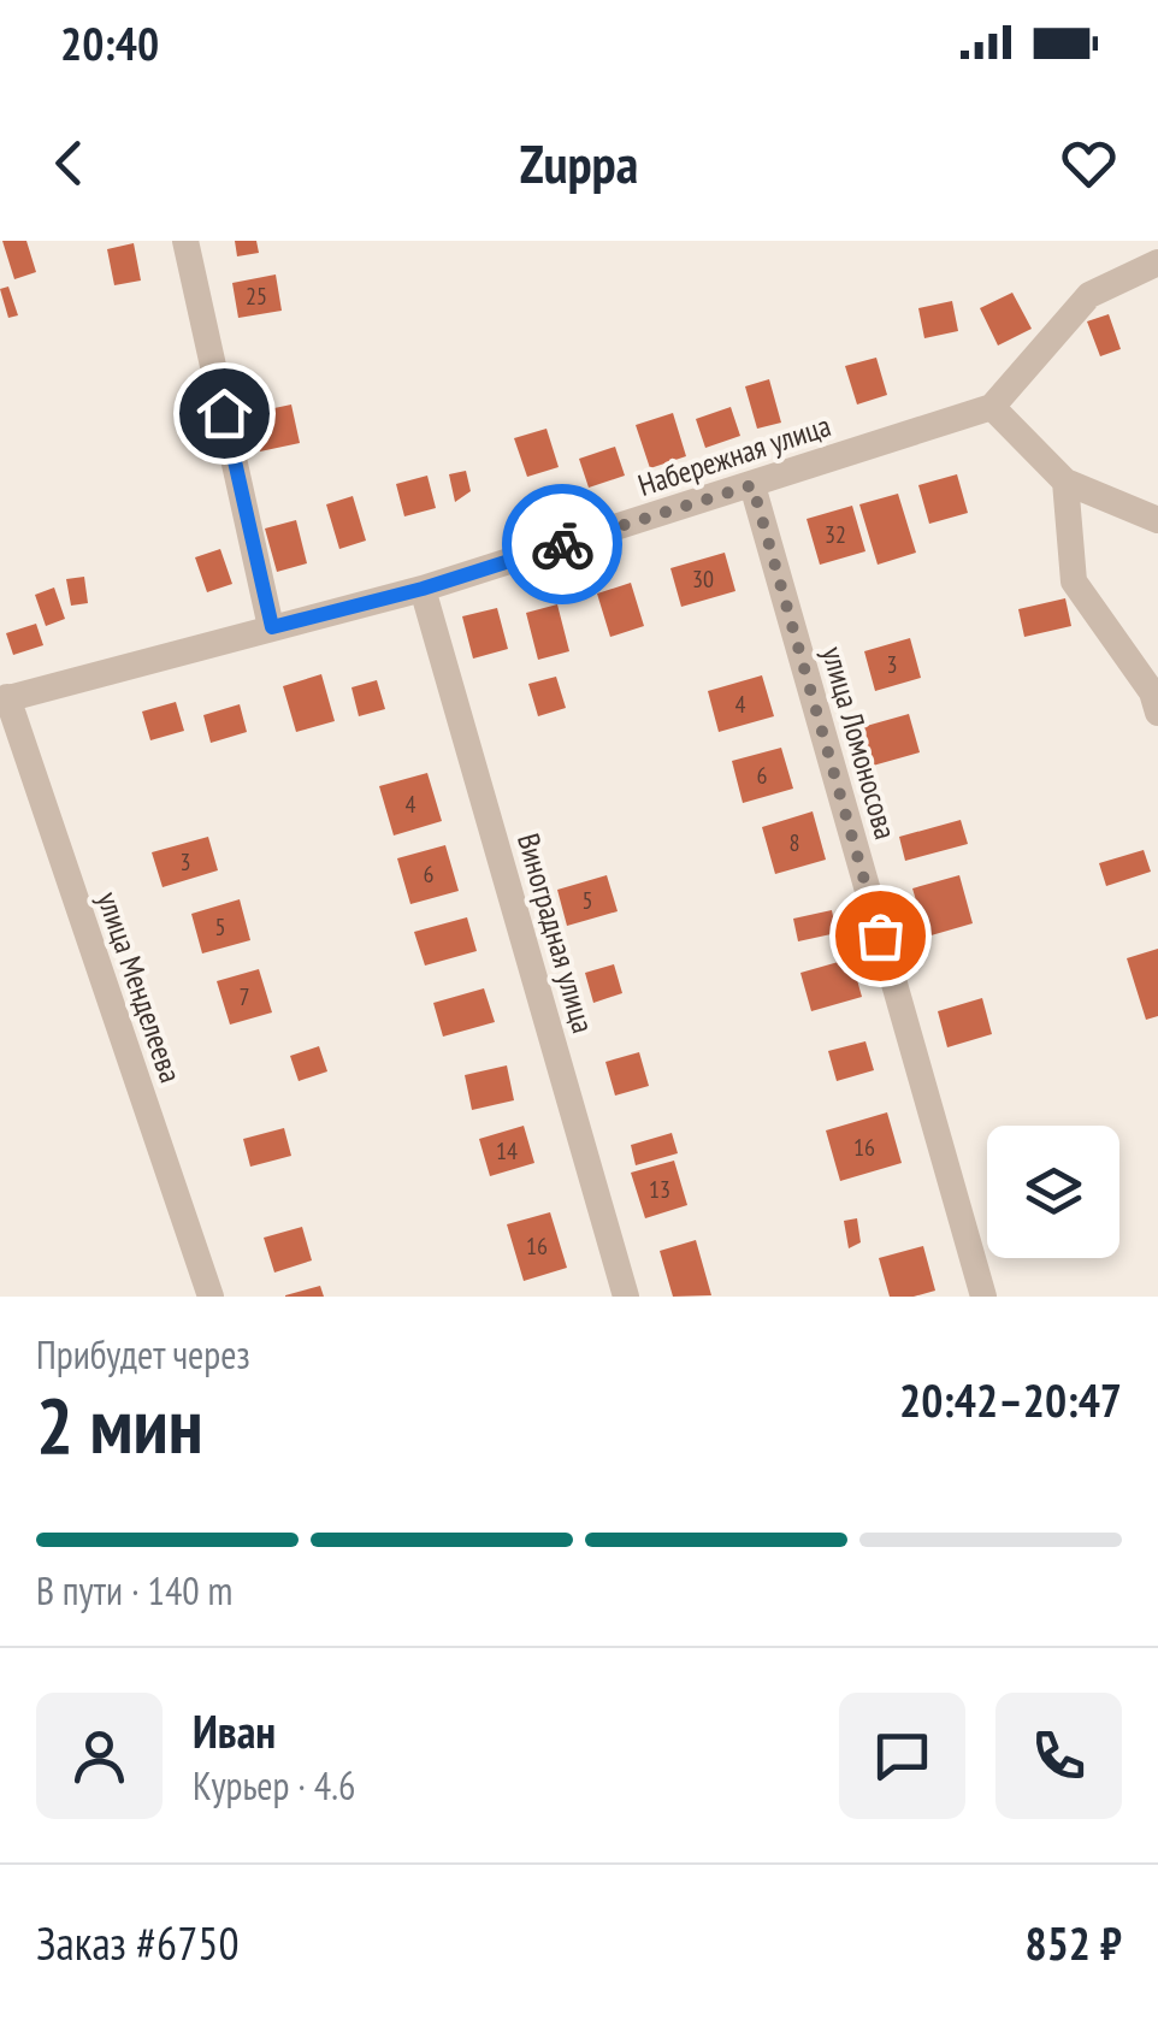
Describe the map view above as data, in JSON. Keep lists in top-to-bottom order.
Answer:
{
  "streets": {
    "street": [
      "Набережная улица",
      "улица Ломоносова",
      "Виноградная улица",
      "улица Менделеева"
    ]
  },
  "crossings": [
    ["Набережная улица", "улица Ломоносова"],
    ["Набережная улица", "Виноградная улица"],
    ["Набережная улица", "улица Менделеева"]
  ],
  "house_numbers": [
    "25",
    "32",
    "30",
    "3",
    "4",
    "6",
    "4",
    "8",
    "3",
    "6",
    "5",
    "5",
    "7",
    "16",
    "14",
    "13",
    "16"
  ],
  "page": {
    "status": "20:40",
    "header": "Zuppa",
    "heading": ["2 мин", "Прибудет через", "20:42–20:47"],
    "panel": [
      "Иван",
      "Курьер · 4.6",
      "Заказ #6750",
      "852 ₽"
    ],
    "bar": "В пути · 140 m"
  }
}
